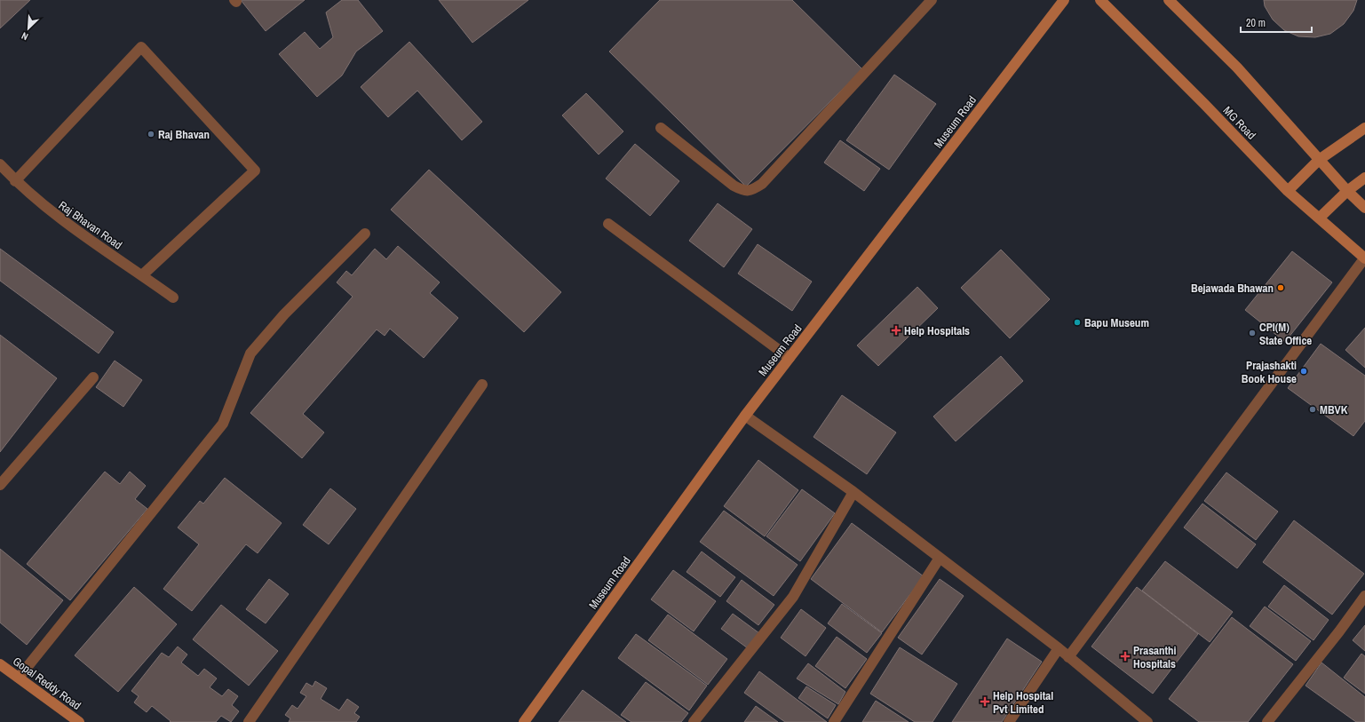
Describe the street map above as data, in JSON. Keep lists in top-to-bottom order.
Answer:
{
  "streets": {
    "street": [
      "Museum Road",
      "MG Road",
      "Raj Bhavan Road",
      "Gopal Reddy Road"
    ]
  },
  "places": {
    "other": [
      "Raj Bhavan",
      "Bejawada Bhawan",
      "Bapu Museum",
      "CPI(M) State Office",
      "Prajashakti Book House",
      "MBVK"
    ],
    "health": ["Help Hospitals", "Prasanthi Hospitals", "Help Hospital Pvt Limited"]
  },
  "scale_bar": "20 m",
  "north": "bottom left"
}
